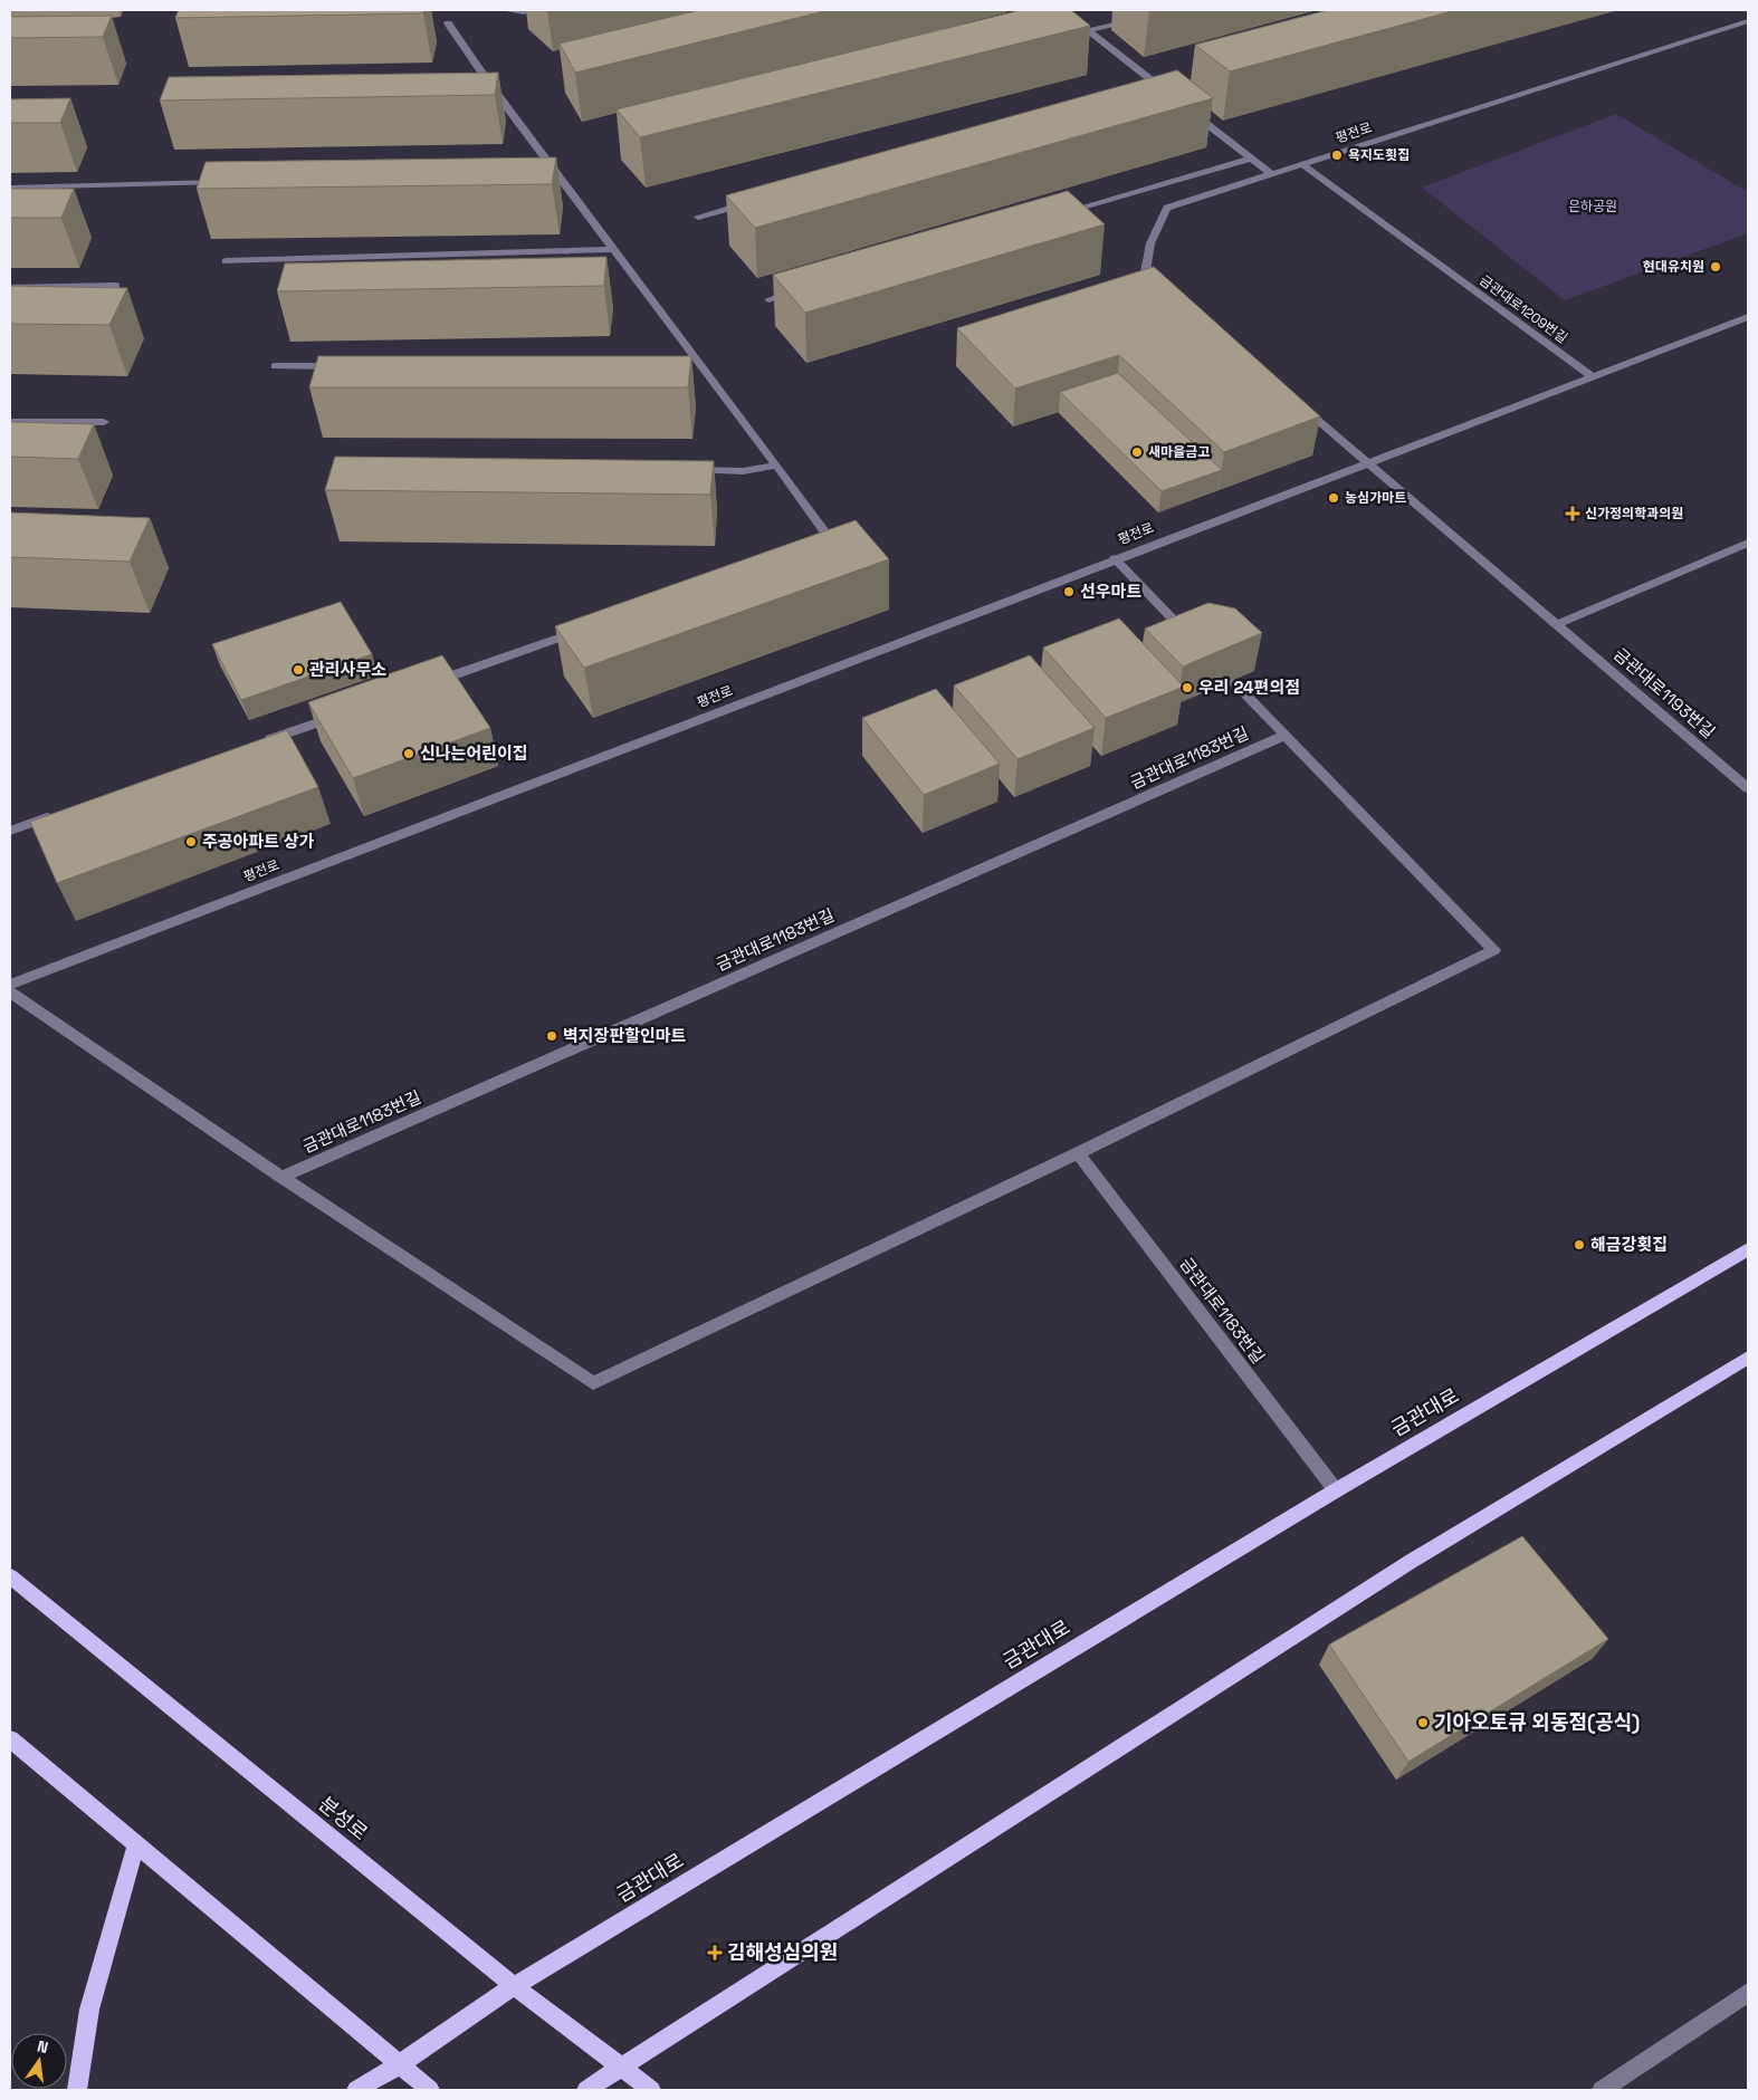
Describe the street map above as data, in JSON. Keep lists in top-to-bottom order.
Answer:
{
  "streets": {
    "main road": ["금관대로", "분성로"],
    "street": [
      "평전로",
      "금관대로1209번길",
      "금관대로1193번길",
      "금관대로1183번길"
    ]
  },
  "crossings": [
    ["평전로", "금관대로1209번길"],
    ["평전로", "금관대로1193번길"],
    ["금관대로1183번길", "금관대로"],
    ["금관대로", "분성로"]
  ],
  "parks": ["은하공원"],
  "places": {
    "other": [
      "욕지도횟집",
      "현대유치원",
      "새마을금고",
      "농심가마트",
      "선우마트",
      "관리사무소",
      "우리 24편의점",
      "신나는어린이집",
      "주공아파트 상가",
      "벽지장판할인마트",
      "해금강횟집",
      "기아오토큐 외동점(공식)"
    ],
    "health": ["신가정의학과의원", "김해성심의원"]
  },
  "north": "top"
}
